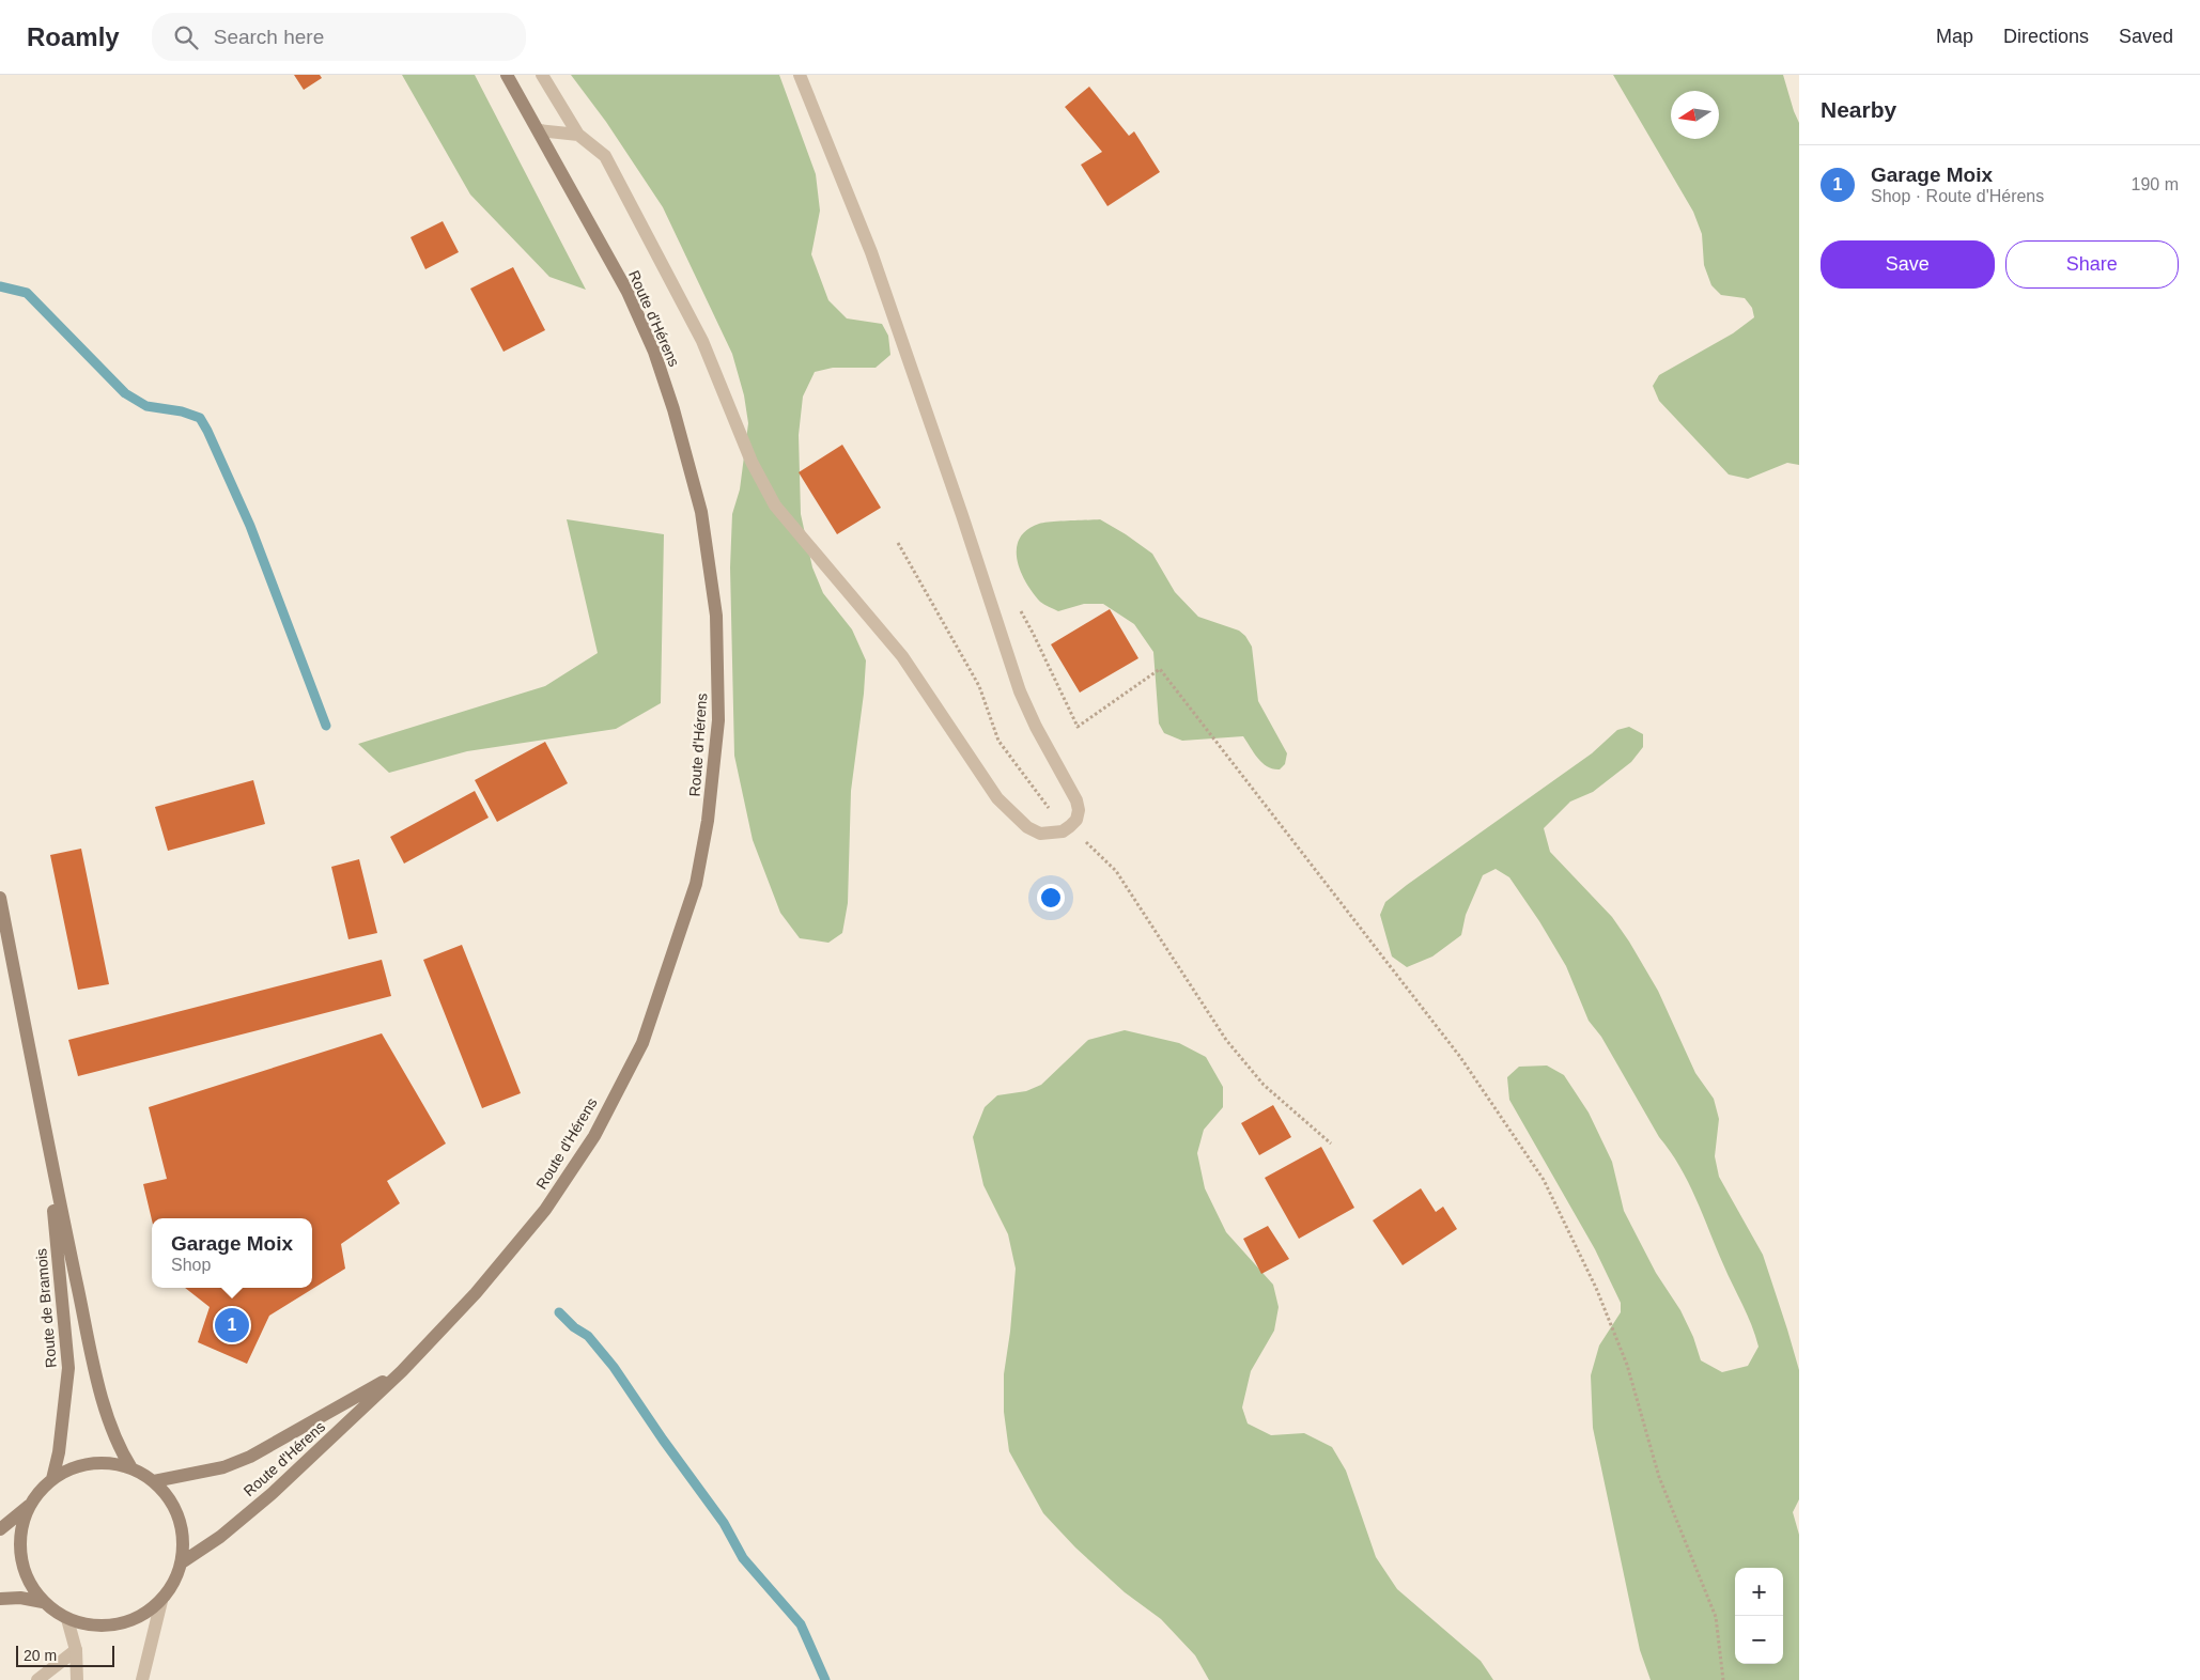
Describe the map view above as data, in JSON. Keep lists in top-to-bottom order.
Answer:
{
  "streets": {
    "main road": ["Route d'Hérens", "Route de Bramois"]
  },
  "crossings": [
    ["Route d'Hérens", "Route de Bramois"]
  ],
  "scale_bar": "20 m",
  "north": "left",
  "page": {
    "header": "Roamly",
    "search": "Search here",
    "nav": ["Map", "Directions", "Saved"],
    "heading": "Nearby",
    "list": [
      {
        "mark": "1",
        "name": "Garage Moix",
        "note": "Shop · Route d'Hérens",
        "value": "190 m"
      }
    ],
    "buttons": ["Save", "Share"],
    "popup": ["Garage Moix", "Shop"],
    "pins": "1",
    "map_buttons": ["+", "−"],
    "scale": "20 m"
  }
}
